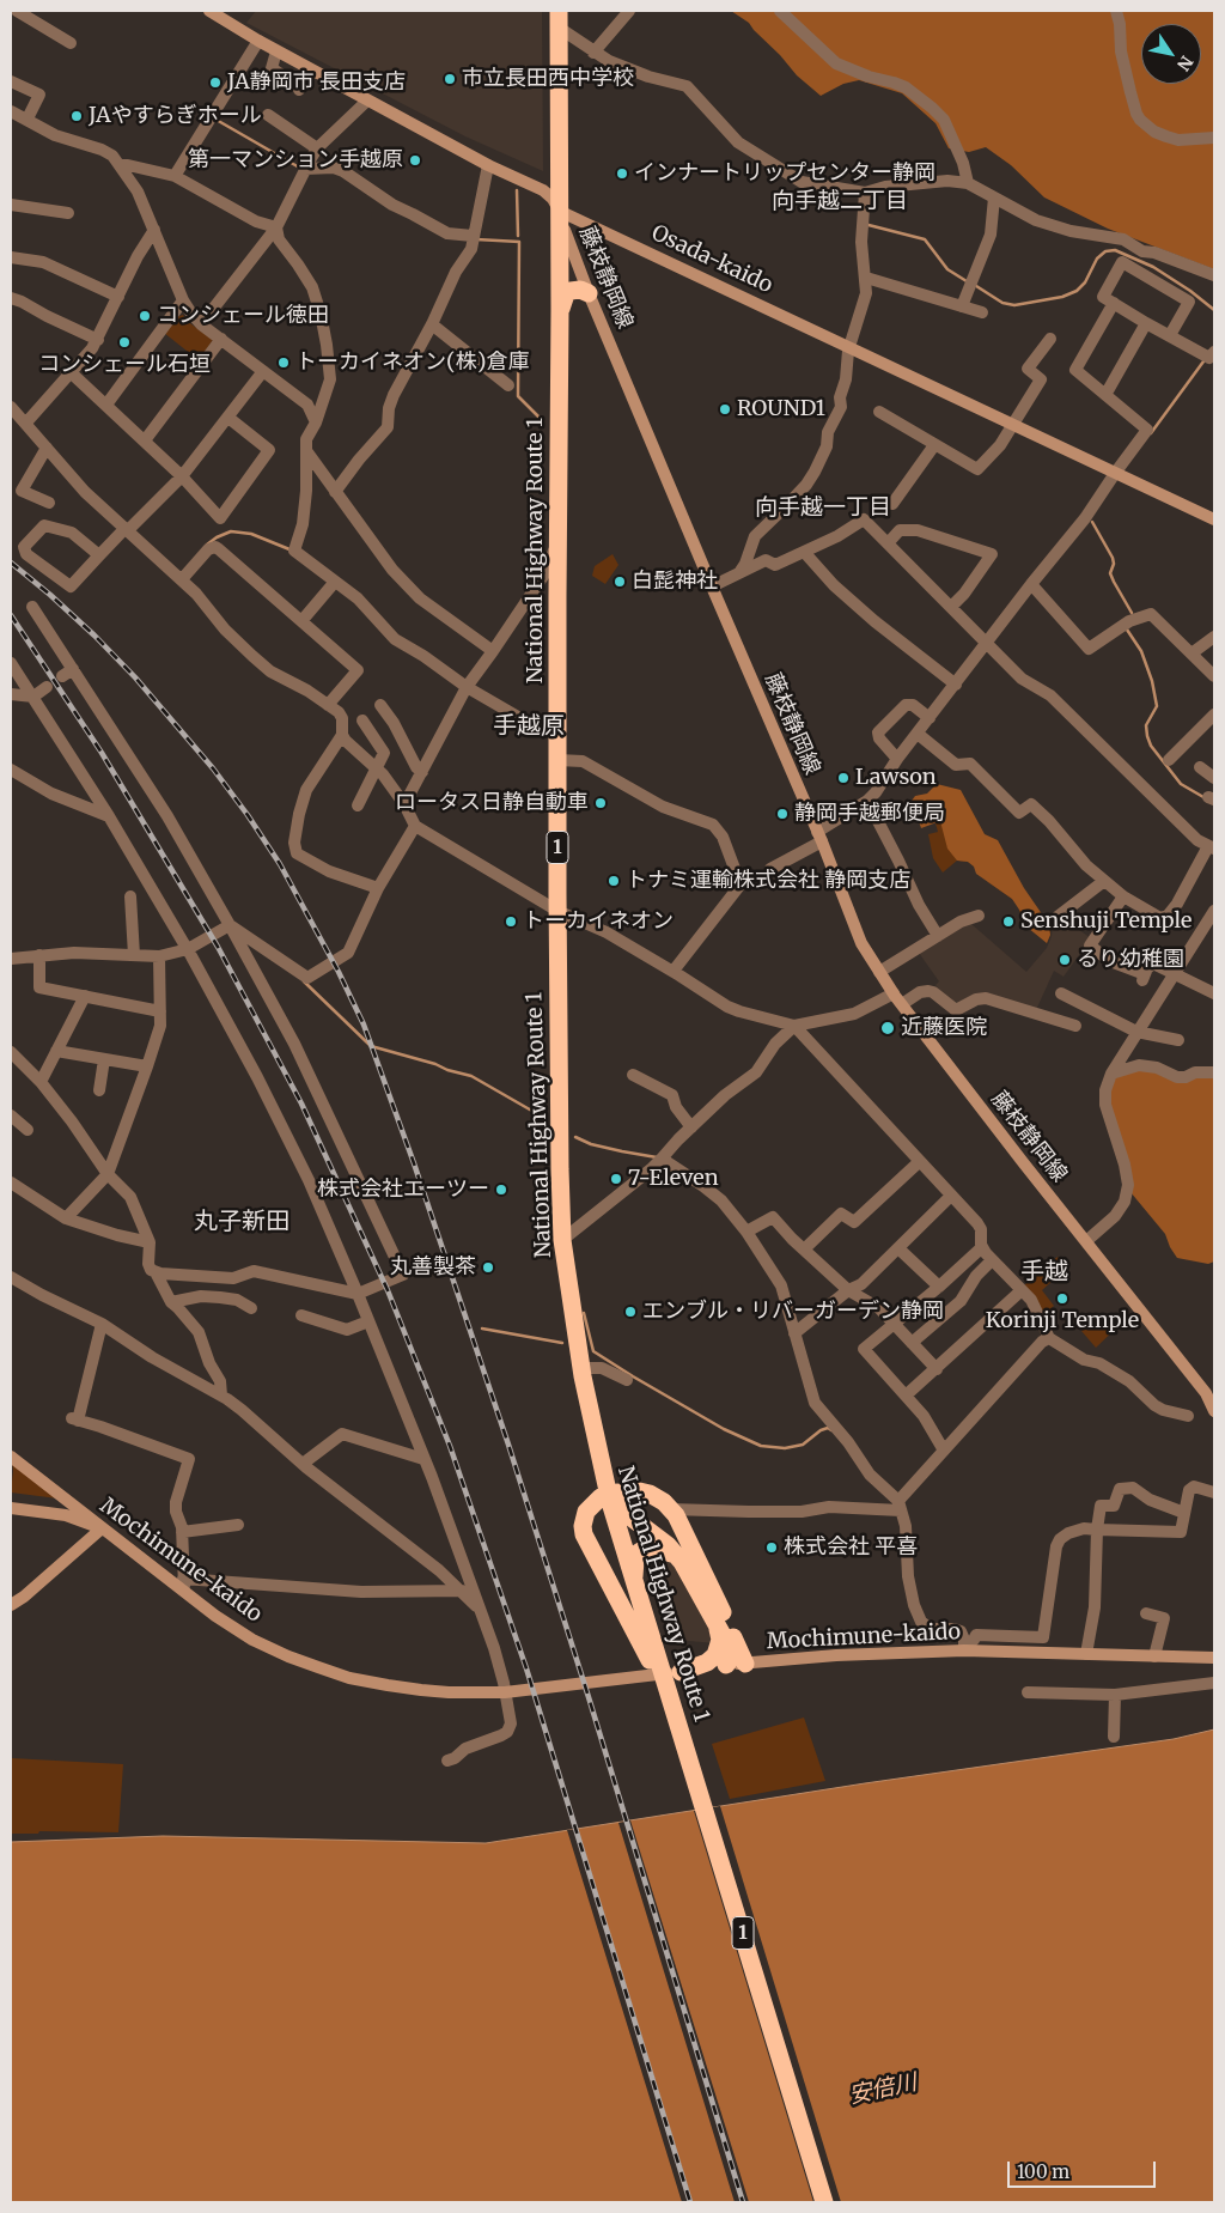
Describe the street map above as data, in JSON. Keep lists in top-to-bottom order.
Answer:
{
  "streets": {
    "highway": ["National Highway Route 1", "1"],
    "main road": ["Osada-kaido", "藤枝静岡線", "Mochimune-kaido"]
  },
  "crossings": [
    ["Osada-kaido", "藤枝静岡線"],
    ["Osada-kaido", "National Highway Route 1"],
    ["藤枝静岡線", "National Highway Route 1"]
  ],
  "districts": [
    "向手越二丁目",
    "向手越一丁目",
    "手越原",
    "丸子新田",
    "手越"
  ],
  "water": ["安倍川"],
  "places": [
    "市立長田西中学校",
    "JA静岡市 長田支店",
    "JAやすらぎホール",
    "第一マンション手越原",
    "インナートリップセンター静岡",
    "コンシェール徳田",
    "コンシェール石垣",
    "トーカイネオン(株)倉庫",
    "ROUND1",
    "白髭神社",
    "Lawson",
    "ロータス日静自動車",
    "静岡手越郵便局",
    "トナミ運輸株式会社 静岡支店",
    "トーカイネオン",
    "Senshuji Temple",
    "るり幼稚園",
    "近藤医院",
    "7-Eleven",
    "株式会社エーツー",
    "丸善製茶",
    "Korinji Temple",
    "エンブル・リバーガーデン静岡",
    "株式会社 平喜"
  ],
  "scale_bar": "100 m",
  "north": "bottom right"
}
